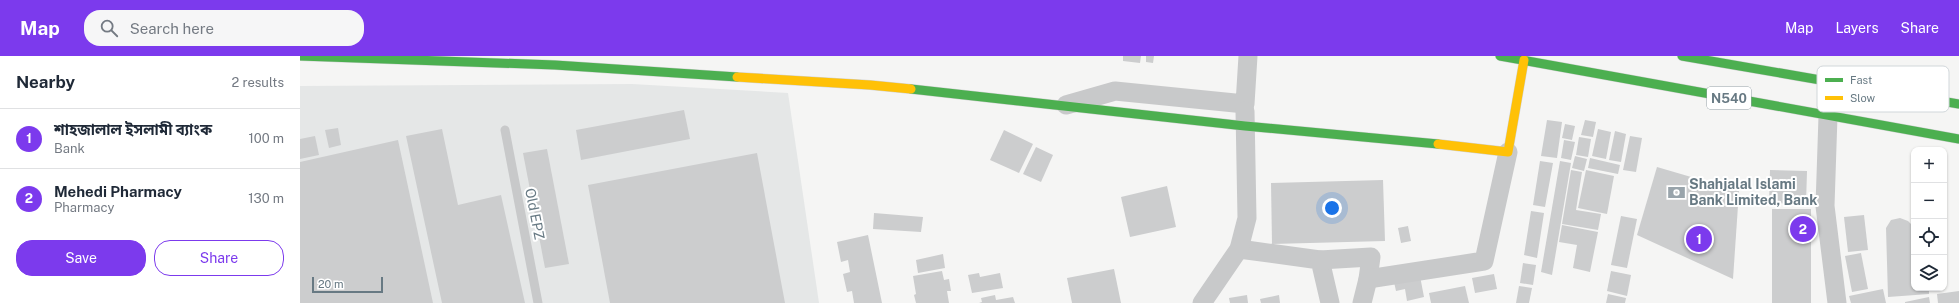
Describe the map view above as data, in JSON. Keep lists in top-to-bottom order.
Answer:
{
  "streets": {
    "main road": ["N540"],
    "lane": ["Old EPZ"]
  },
  "places": {
    "bank": ["Shahjalal Islami Bank Limited, Bank"]
  },
  "legend": ["Fast", "Slow"],
  "scale_bar": "20 m",
  "page": {
    "header": "Map",
    "search": "Search here",
    "nav": ["Map", "Layers", "Share"],
    "heading": ["Nearby", "2 results"],
    "list": [
      {
        "mark": "1",
        "name": "শাহজালাল ইসলামী ব্যাংক",
        "note": "Bank",
        "value": "100 m"
      },
      {
        "mark": "2",
        "name": "Mehedi Pharmacy",
        "note": "Pharmacy",
        "value": "130 m"
      }
    ],
    "map_buttons": ["+", "−"],
    "pins": ["2", "1"],
    "buttons": ["Save", "Share"],
    "scale": "20 m"
  }
}
